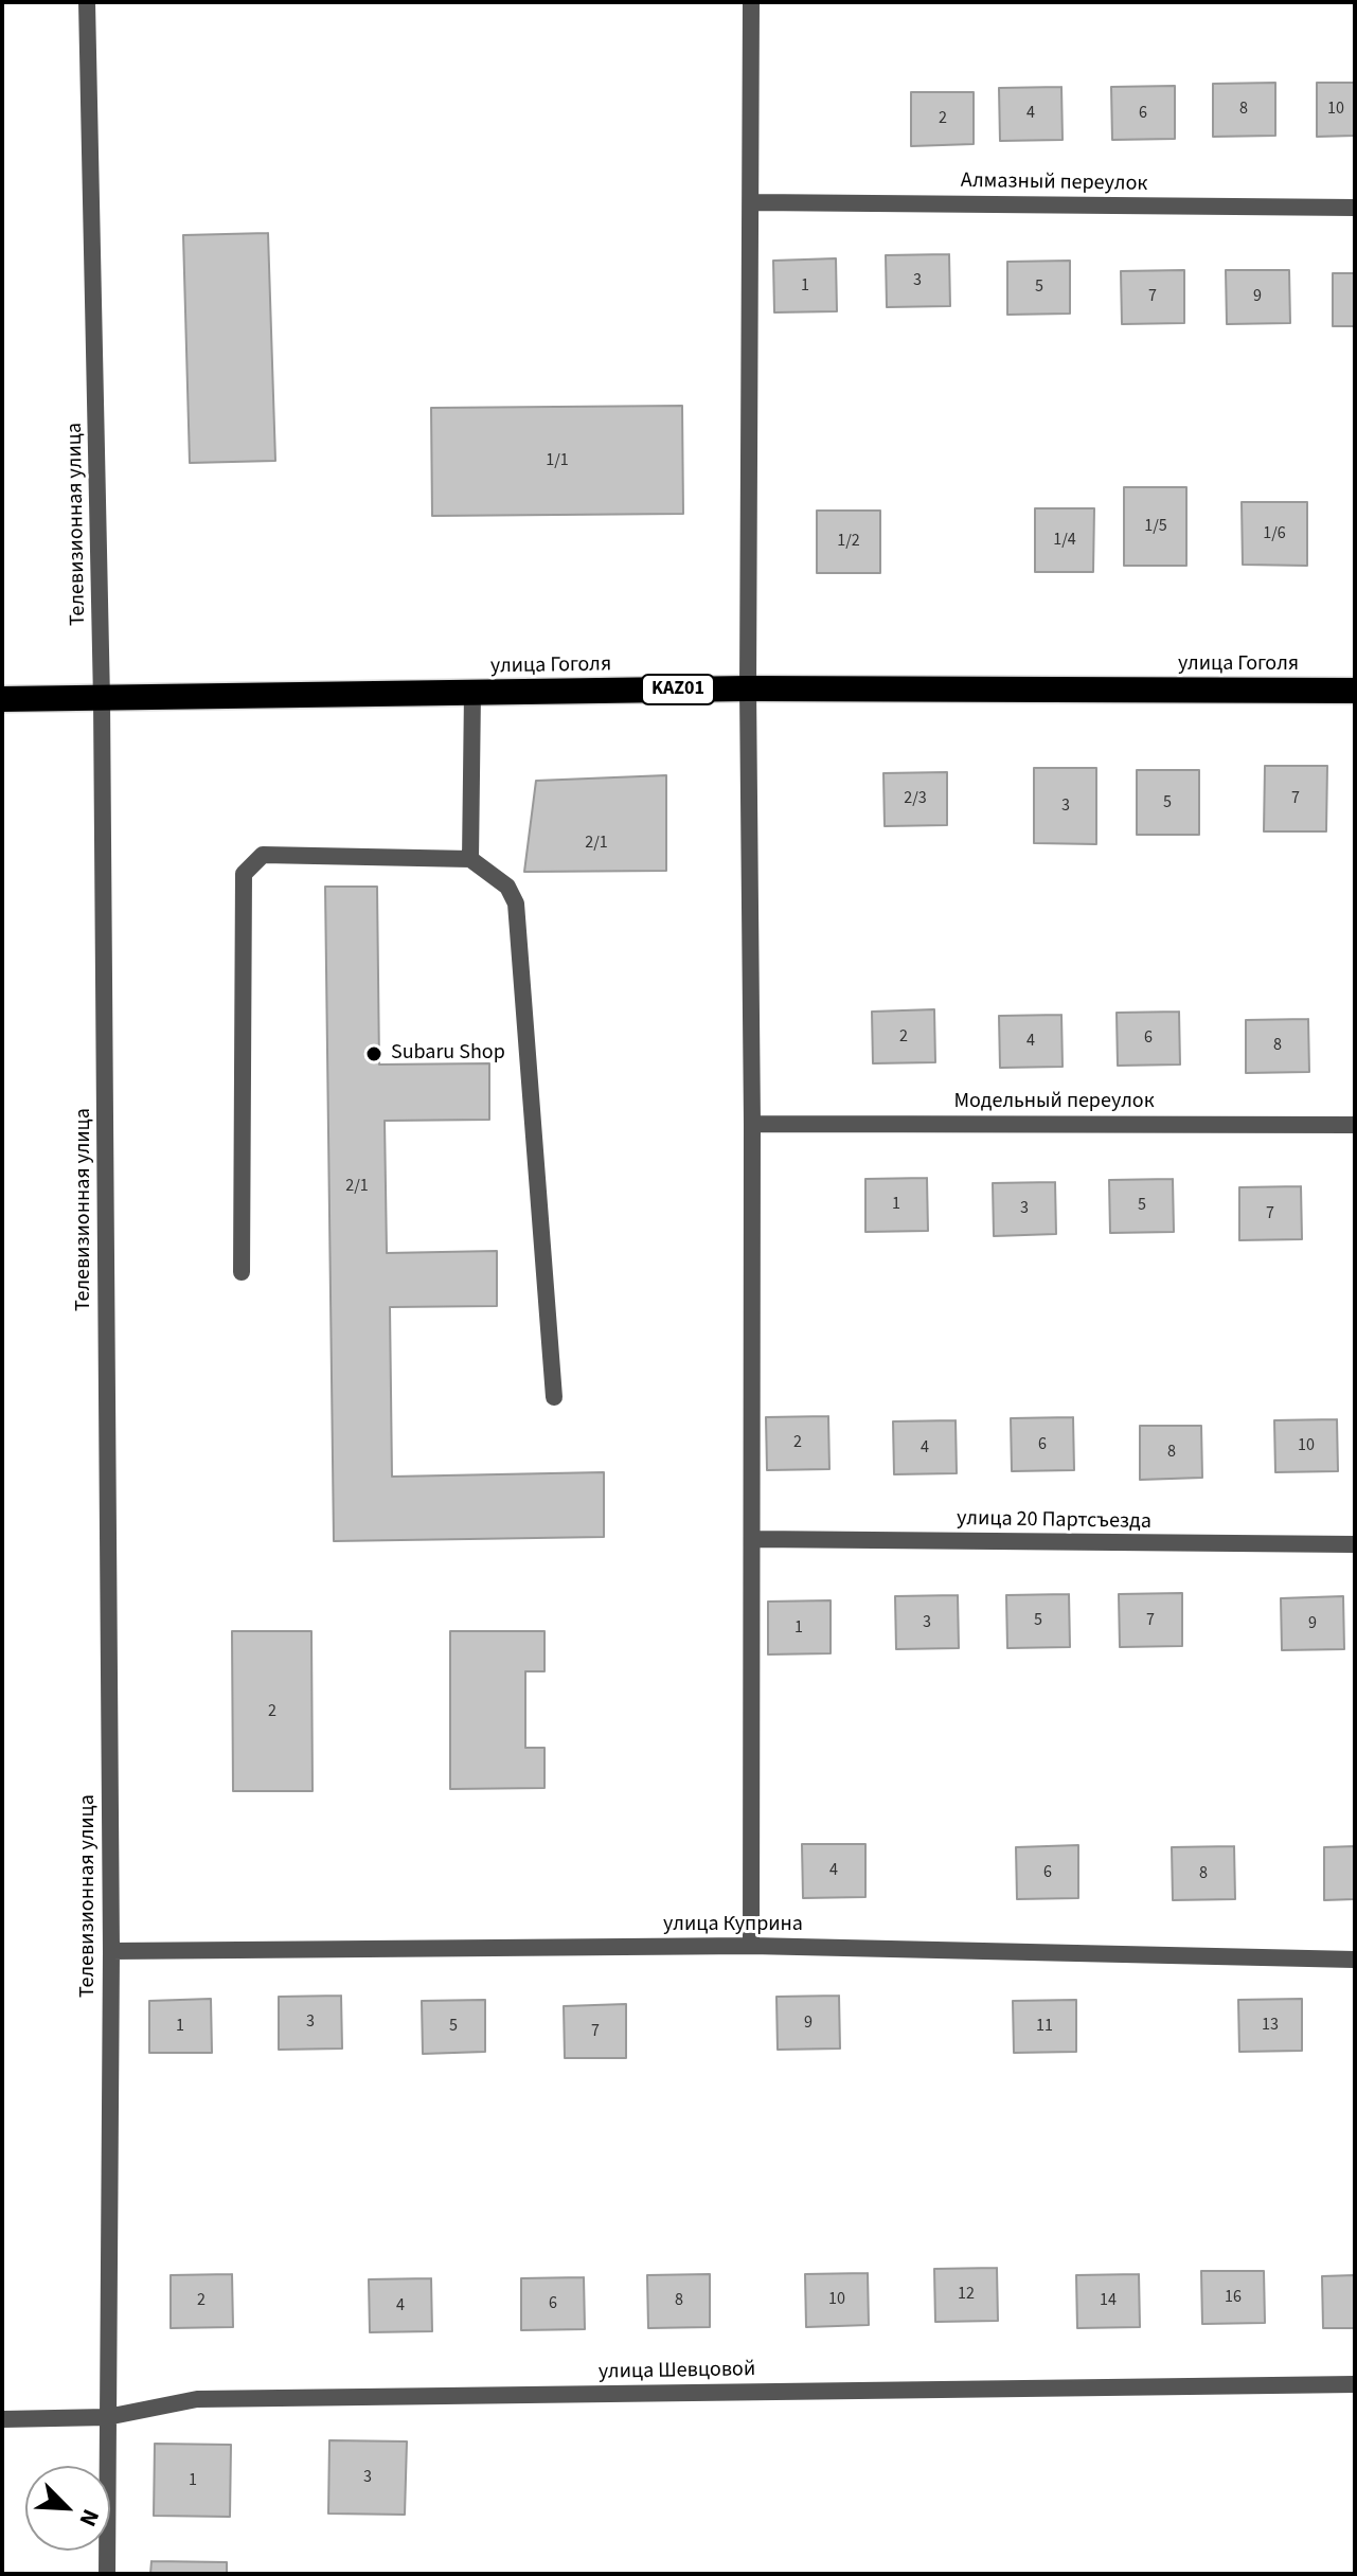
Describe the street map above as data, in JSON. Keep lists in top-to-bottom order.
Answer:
{
  "streets": {
    "highway": ["улица Гоголя", "KАZ01"],
    "street": [
      "Алмазный переулок",
      "Телевизионная улица",
      "Модельный переулок",
      "улица 20 Партсъезда",
      "улица Куприна",
      "улица Шевцовой"
    ]
  },
  "crossings": [
    ["Телевизионная улица", "улица Гоголя"],
    ["Телевизионная улица", "улица Куприна"],
    ["Телевизионная улица", "улица Шевцовой"]
  ],
  "places": ["Subaru Shop"],
  "house_numbers": [
    "8",
    "10",
    "4",
    "6",
    "2",
    "3",
    "1",
    "5",
    "7",
    "9",
    "1/1",
    "1/5",
    "1/6",
    "1/4",
    "1/2",
    "2/3",
    "7",
    "5",
    "3",
    "2/1",
    "2",
    "6",
    "4",
    "8",
    "2/1",
    "1",
    "5",
    "3",
    "7",
    "2",
    "6",
    "10",
    "4",
    "8",
    "5",
    "7",
    "3",
    "9",
    "1",
    "2",
    "4",
    "6",
    "8",
    "3",
    "9",
    "13",
    "1",
    "5",
    "11",
    "7",
    "12",
    "16",
    "10",
    "2",
    "8",
    "14",
    "6",
    "4",
    "3",
    "1"
  ],
  "north": "bottom right"
}
